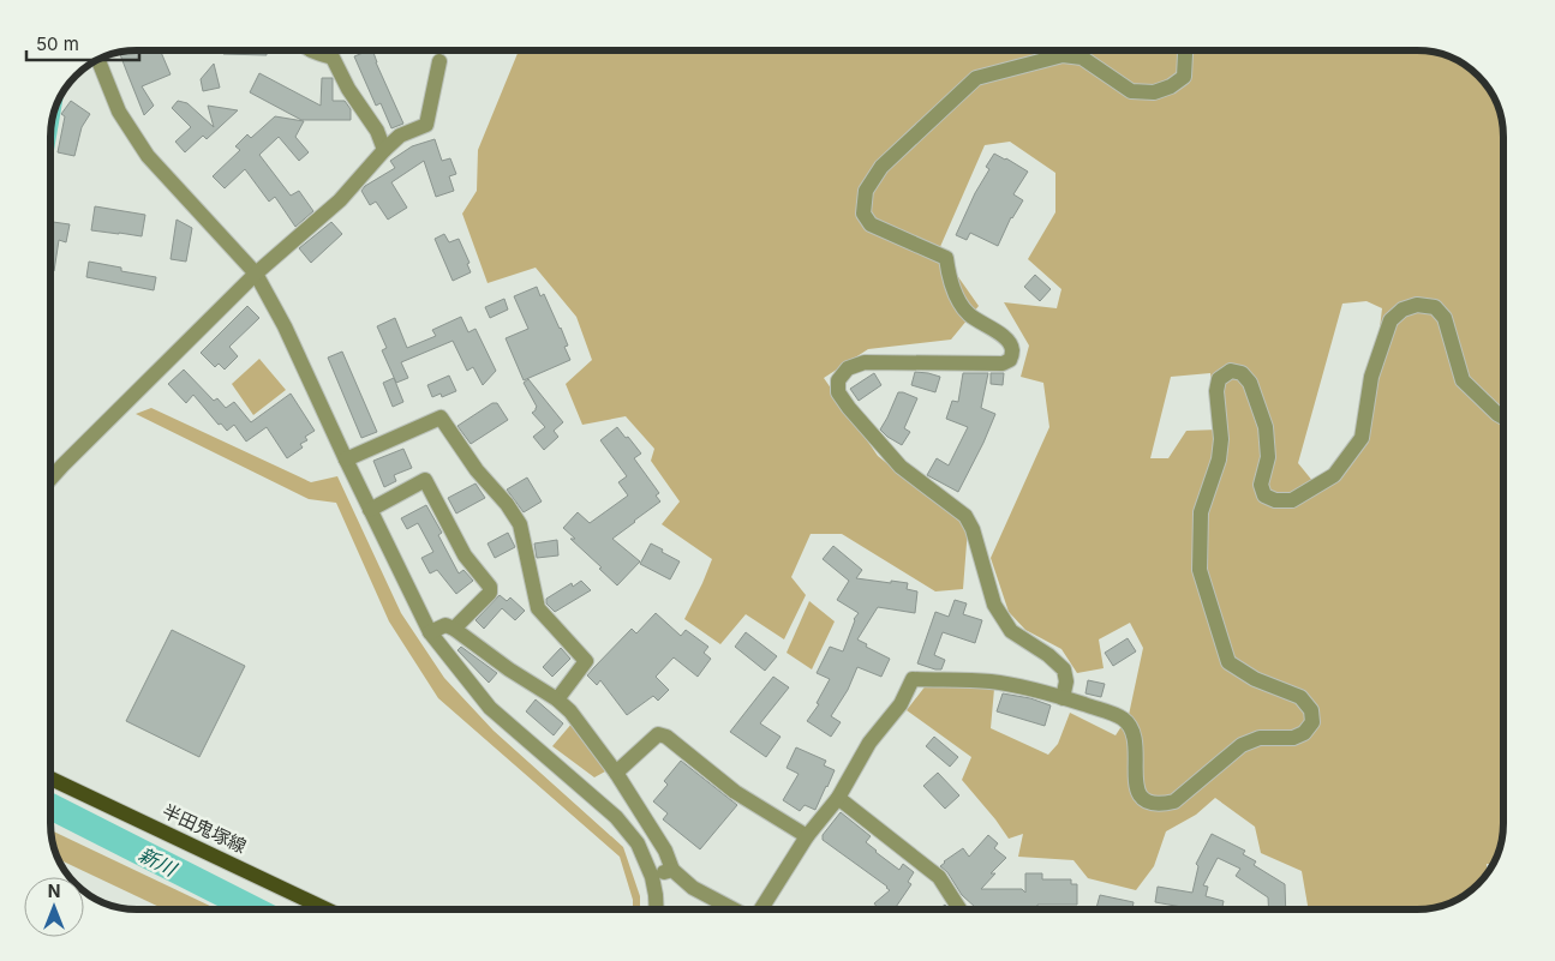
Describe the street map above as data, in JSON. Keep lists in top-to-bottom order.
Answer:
{
  "streets": {
    "main road": ["半田鬼塚線"]
  },
  "water": ["新川"],
  "scale_bar": "50 m",
  "north": "top"
}
